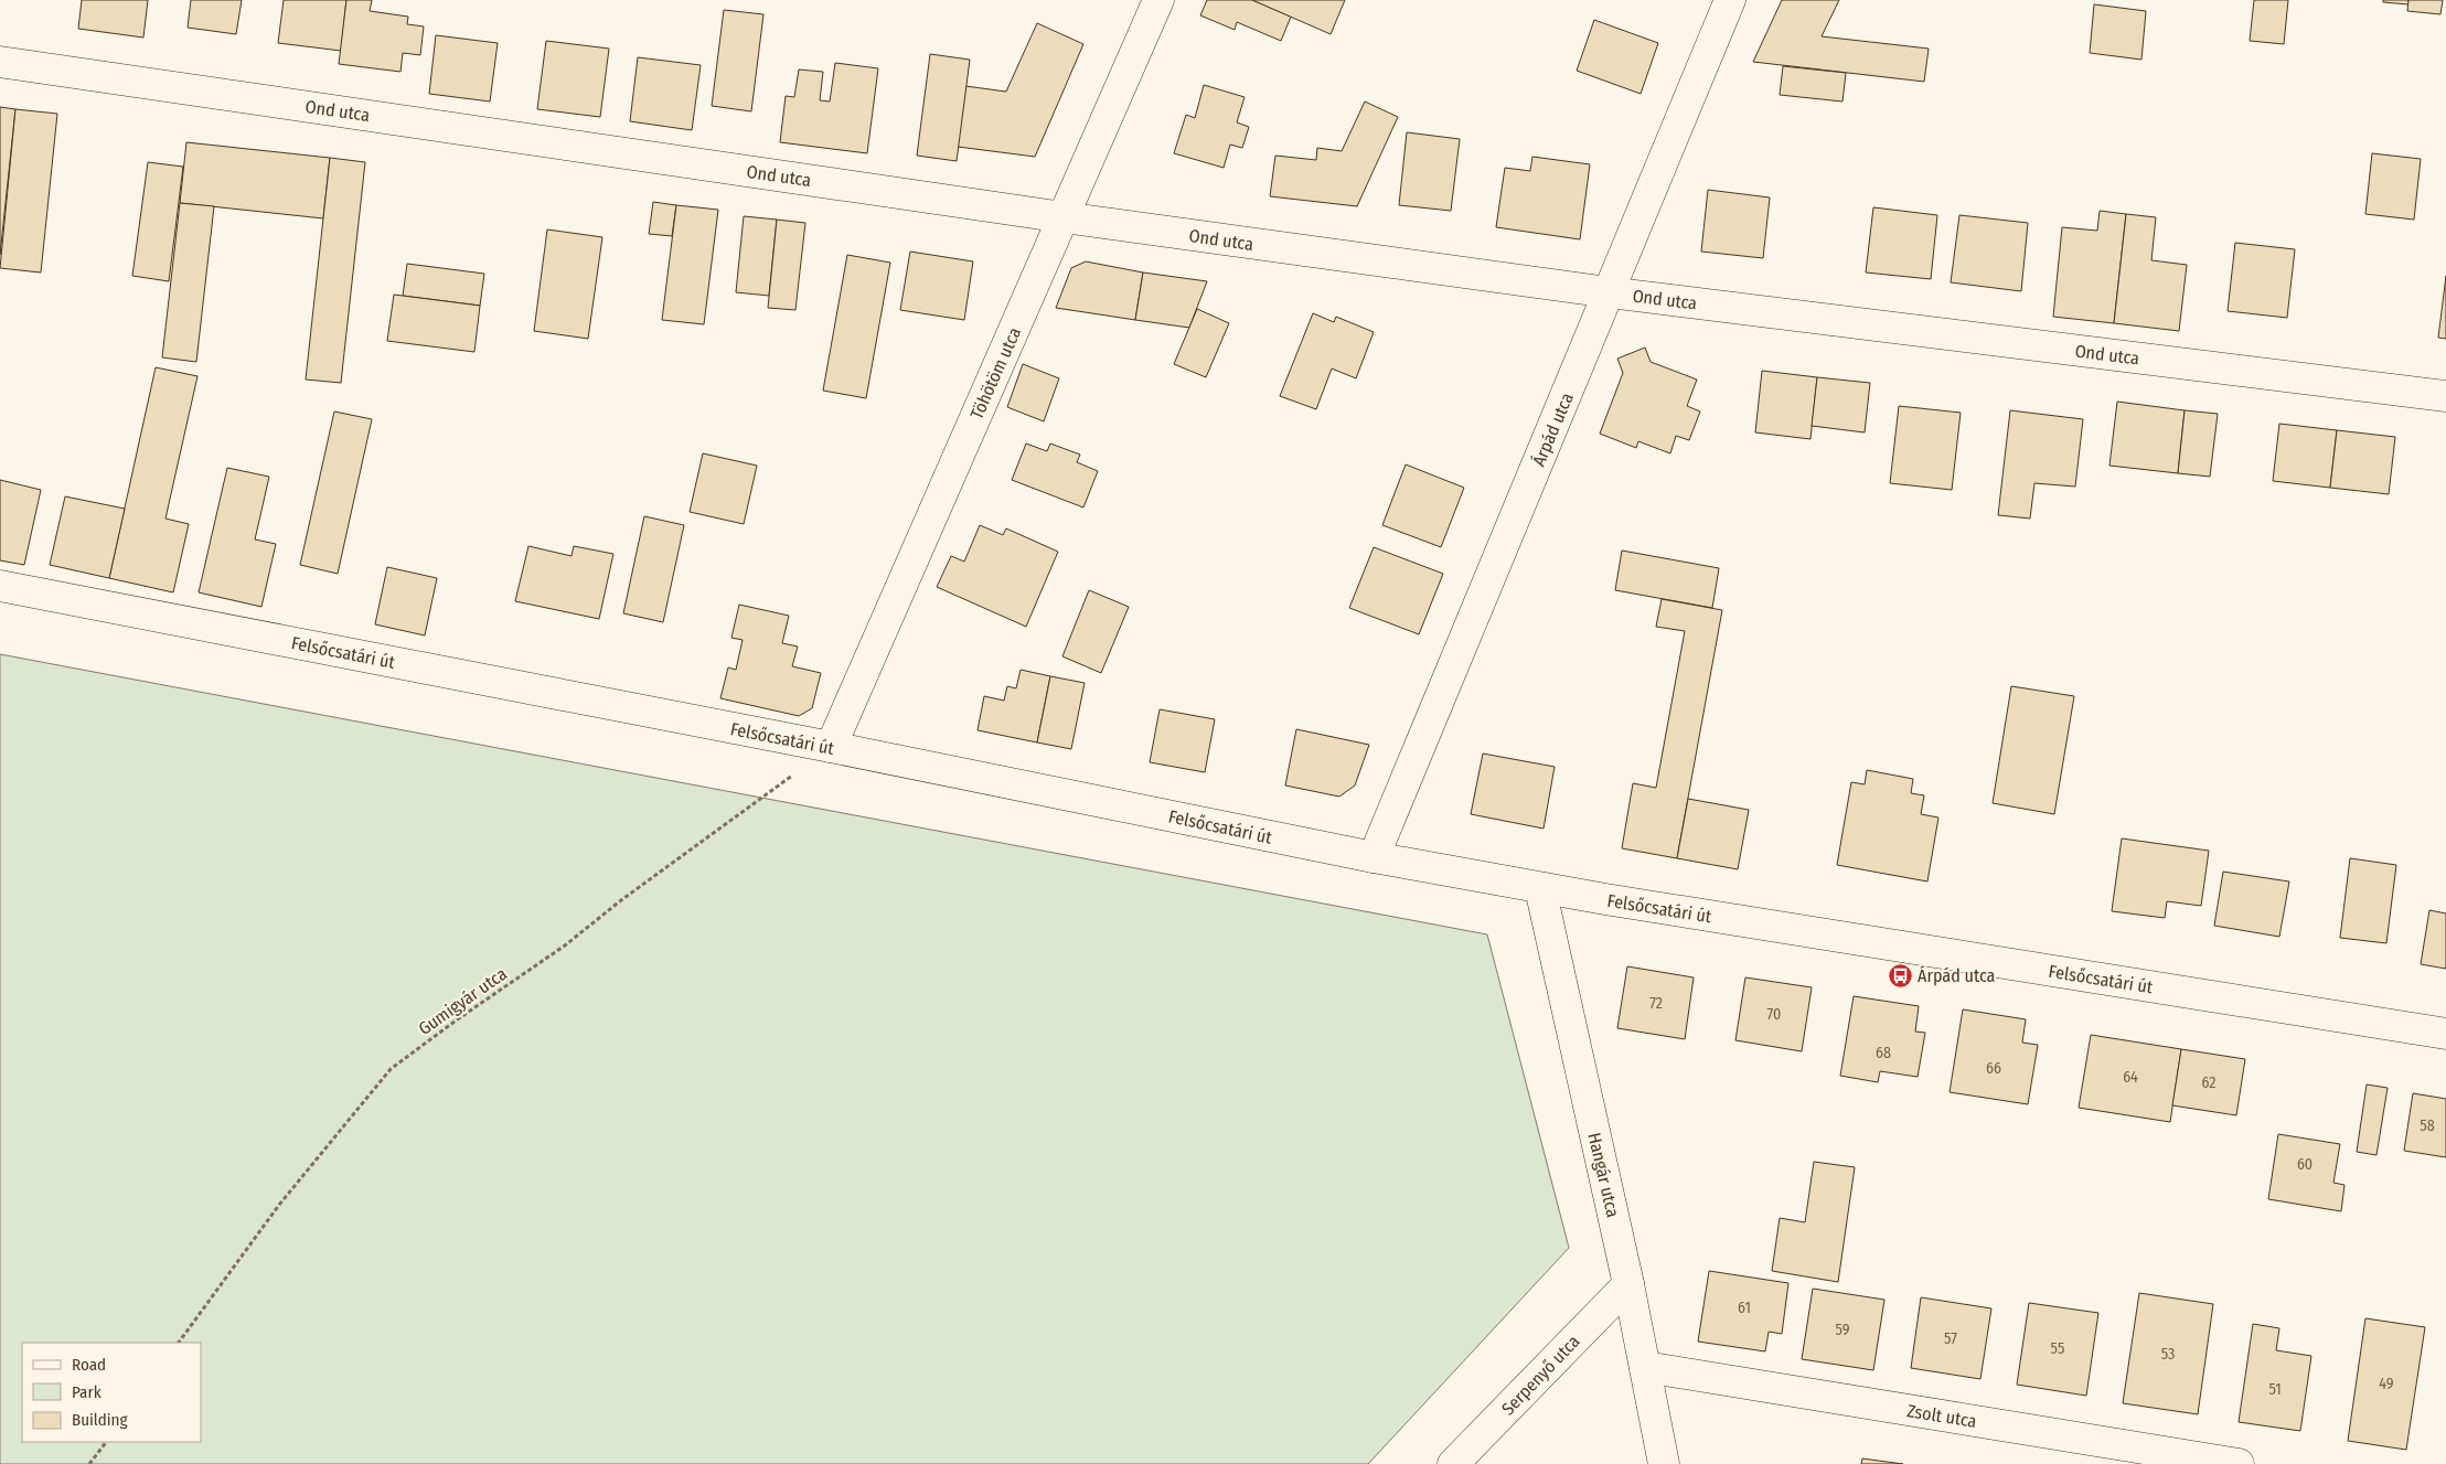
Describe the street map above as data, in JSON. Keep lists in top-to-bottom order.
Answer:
{
  "streets": {
    "street": [
      "Ond utca",
      "Töhötöm utca",
      "Árpád utca",
      "Felsőcsatári út",
      "Hangár utca",
      "Serpenyő utca",
      "Zsolt utca"
    ],
    "path": ["Gumigyár utca"]
  },
  "crossings": [
    ["Ond utca", "Töhötöm utca"],
    ["Ond utca", "Árpád utca"],
    ["Töhötöm utca", "Felsőcsatári út"],
    ["Töhötöm utca", "Gumigyár utca"],
    ["Árpád utca", "Felsőcsatári út"],
    ["Felsőcsatári út", "Gumigyár utca"],
    ["Felsőcsatári út", "Hangár utca"],
    ["Hangár utca", "Serpenyő utca"],
    ["Hangár utca", "Zsolt utca"]
  ],
  "places": {
    "bus stop": ["Árpád utca"]
  },
  "house_numbers": [
    "72",
    "70",
    "68",
    "66",
    "64",
    "62",
    "58",
    "60",
    "61",
    "59",
    "57",
    "55",
    "53",
    "49",
    "51"
  ],
  "legend": ["Road", "Park", "Building"]
}
